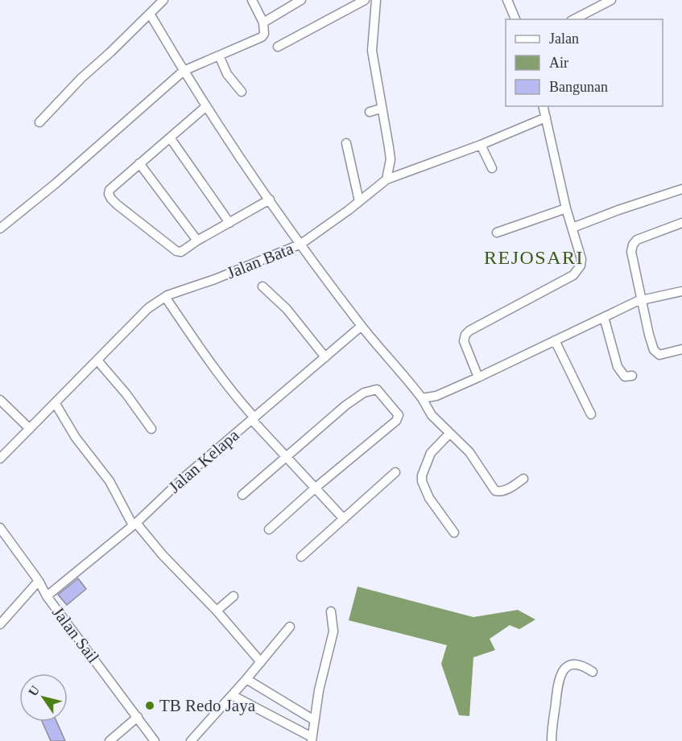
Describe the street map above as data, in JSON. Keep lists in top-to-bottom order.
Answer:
{
  "streets": {
    "street": ["Jalan Bata", "Jalan Kelapa", "Jalan Sail"]
  },
  "crossings": [
    ["Jalan Kelapa", "Jalan Sail"]
  ],
  "districts": ["REJOSARI"],
  "places": ["TB Redo Jaya"],
  "legend": ["Jalan", "Air", "Bangunan"],
  "north": "top left"
}
